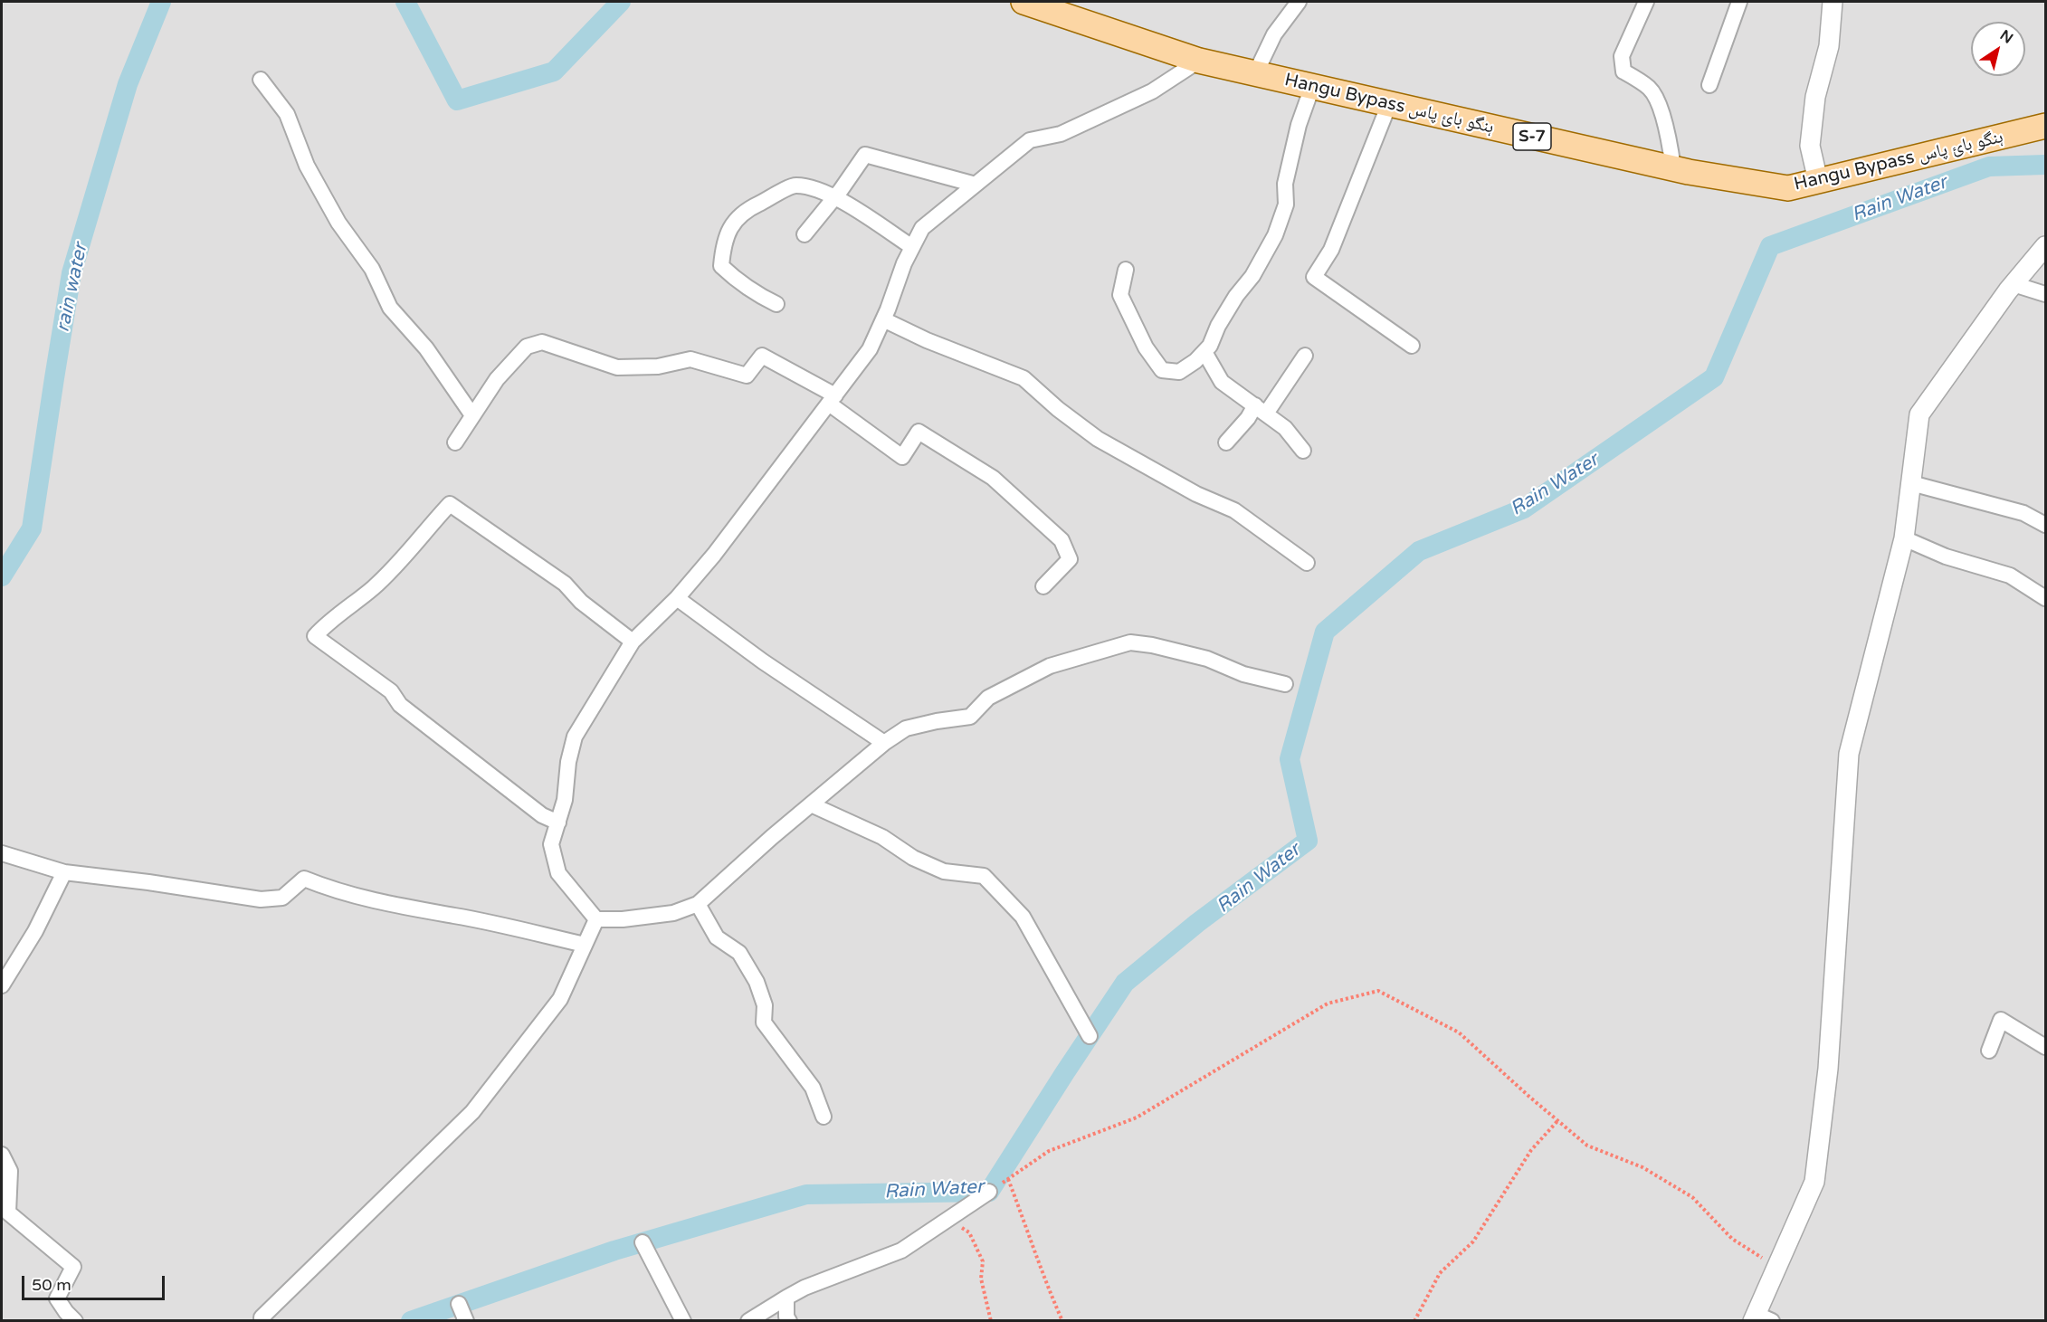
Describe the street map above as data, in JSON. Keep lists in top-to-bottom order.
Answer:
{
  "streets": {
    "main road": ["Hangu Bypass ہنگو بائ پاس", "S-7"]
  },
  "water": ["Rain Water", "rain water"],
  "scale_bar": "50 m",
  "north": "top right"
}
